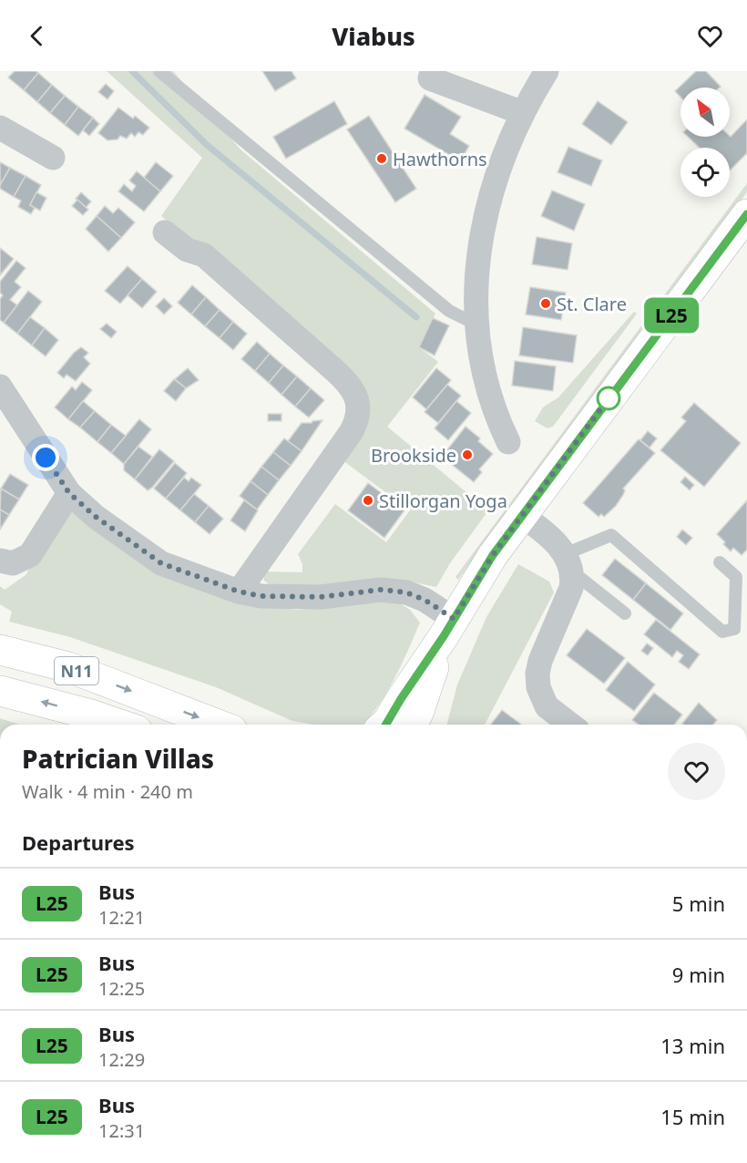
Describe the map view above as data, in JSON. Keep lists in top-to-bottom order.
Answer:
{
  "streets": {
    "main road": ["N11"]
  },
  "places": [
    "Hawthorns",
    "St. Clare",
    "Brookside",
    "Stillorgan Yoga"
  ],
  "lines": ["bus line L25"],
  "north": "top left",
  "page": {
    "header": "Viabus",
    "on_map": "L25",
    "heading": [
      ["Patrician Villas", "Walk · 4 min · 240 m"],
      "Departures"
    ],
    "list": [
      {
        "mark": "L25",
        "name": "Bus",
        "note": "12:21",
        "value": "5 min"
      },
      {
        "mark": "L25",
        "name": "Bus",
        "note": "12:25",
        "value": "9 min"
      },
      {
        "mark": "L25",
        "name": "Bus",
        "note": "12:29",
        "value": "13 min"
      },
      {
        "mark": "L25",
        "name": "Bus",
        "note": "12:31",
        "value": "15 min"
      }
    ]
  }
}
